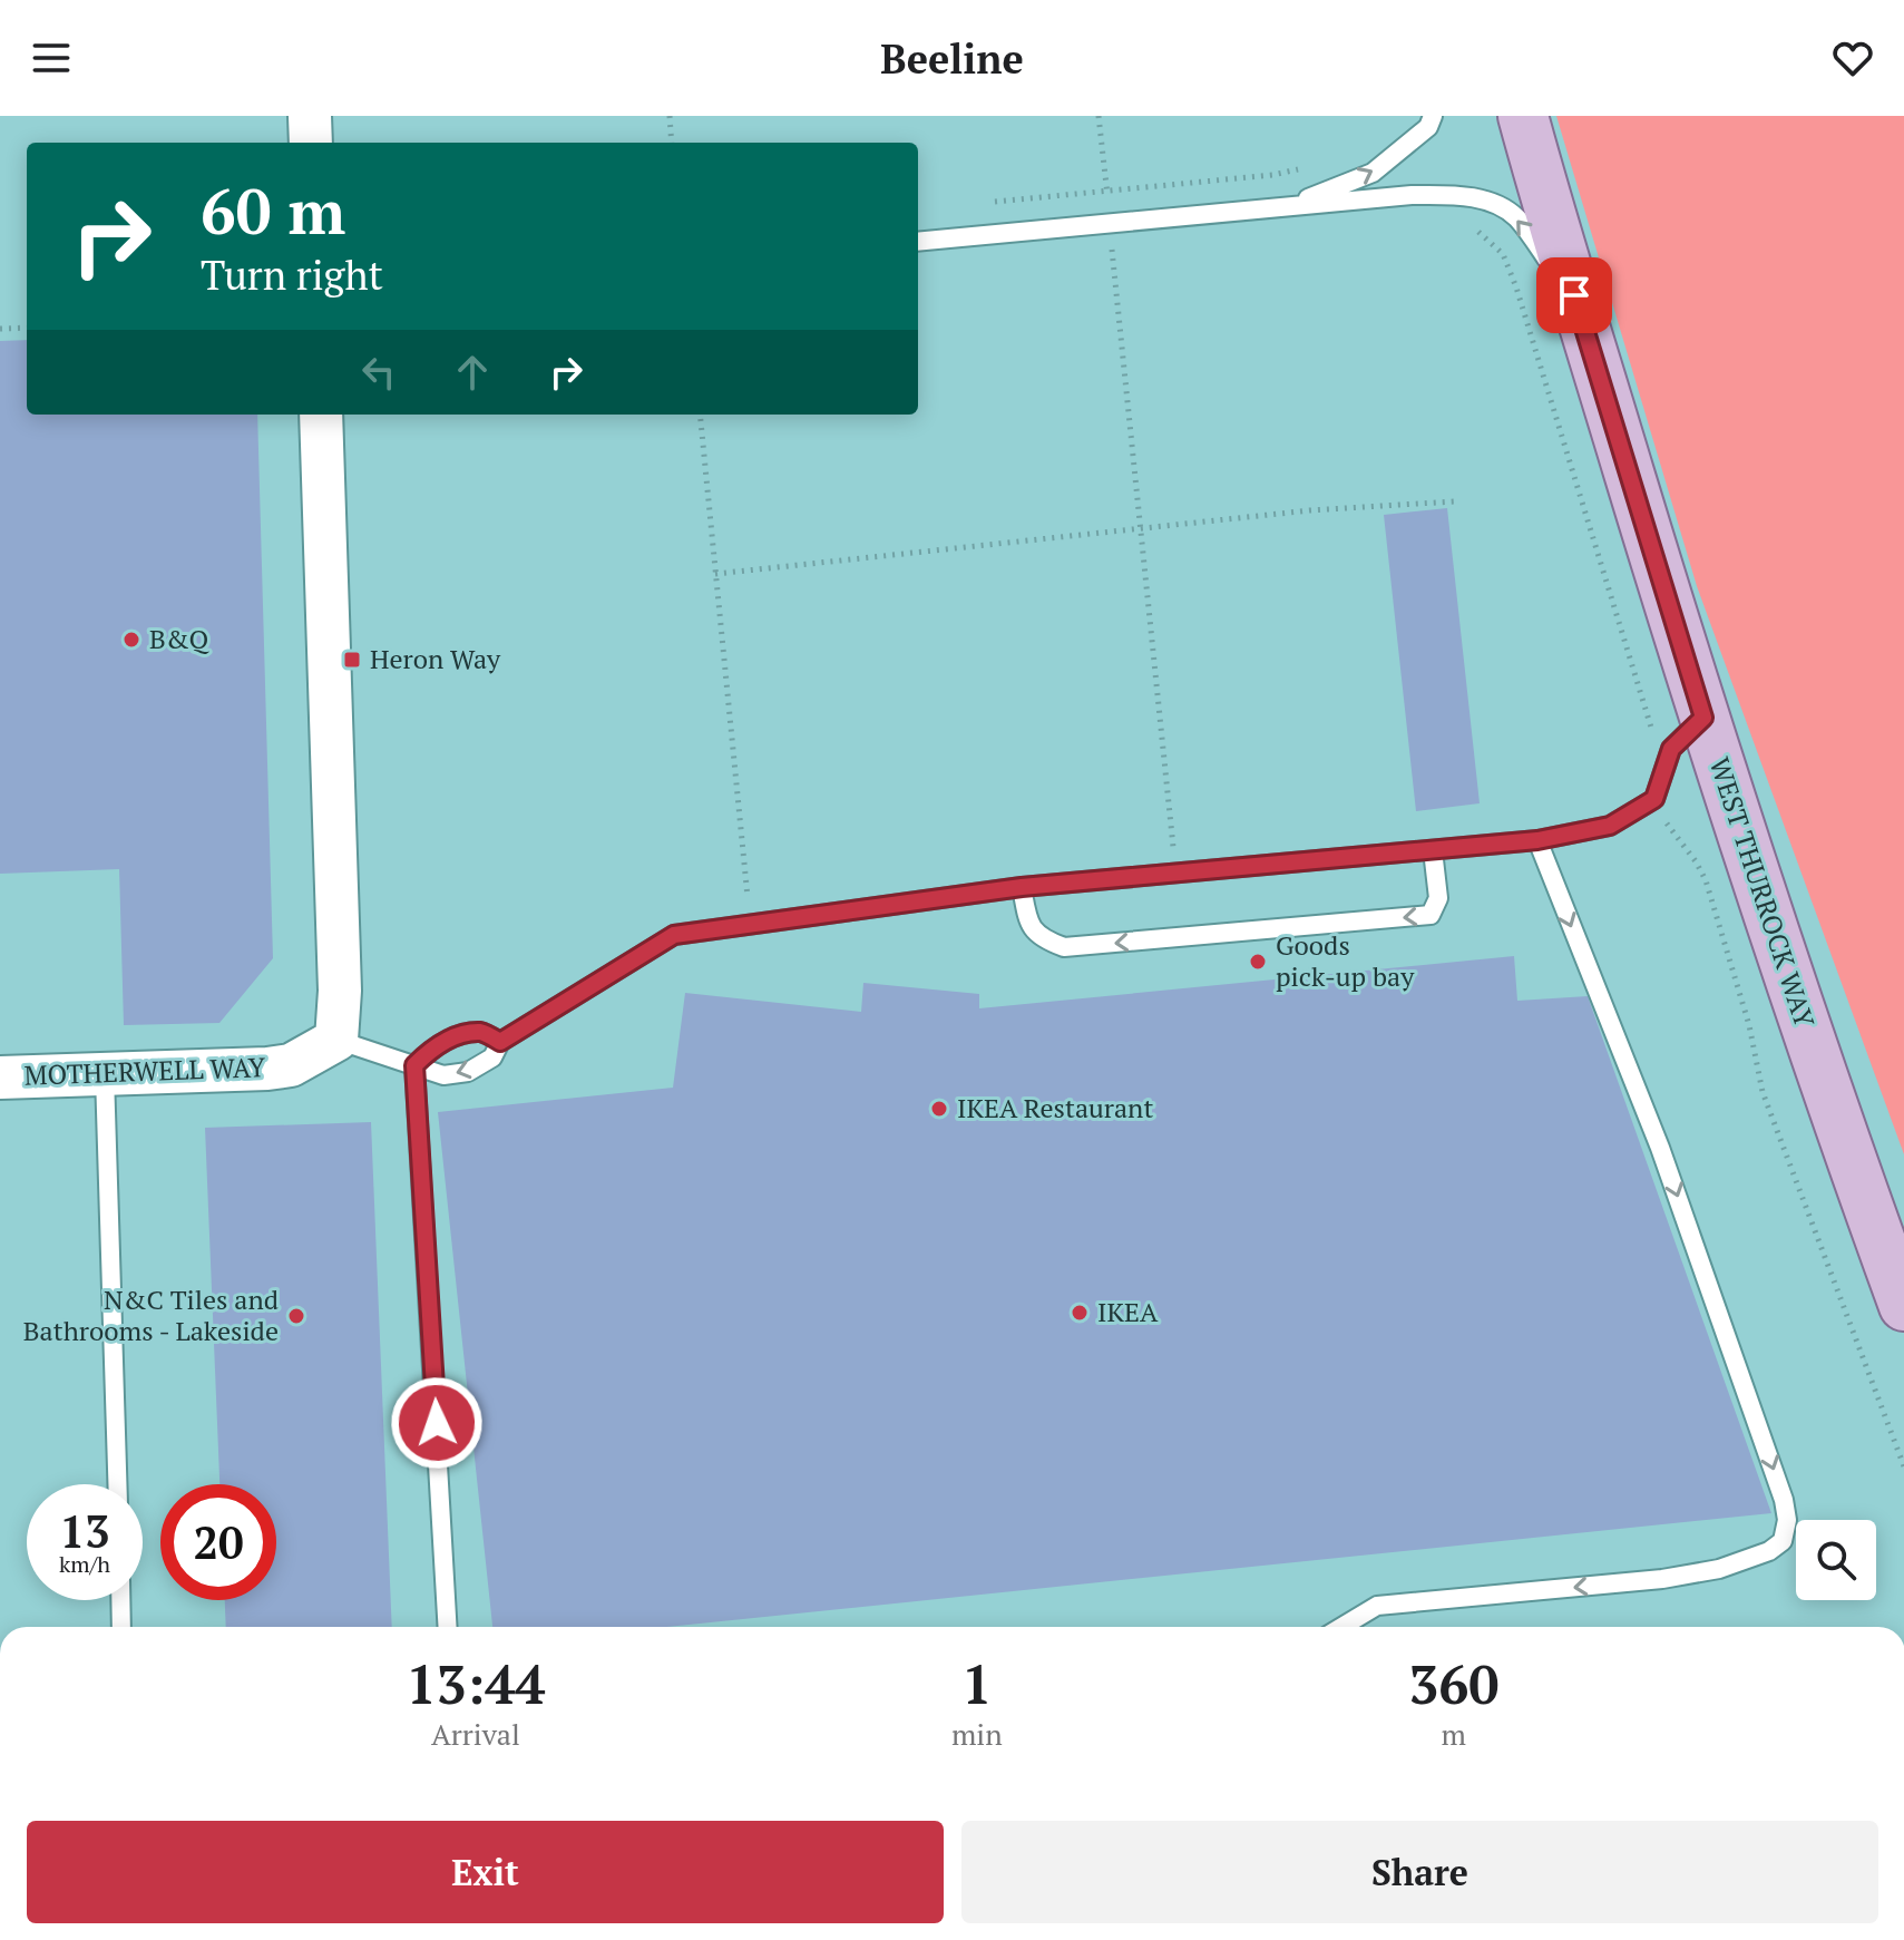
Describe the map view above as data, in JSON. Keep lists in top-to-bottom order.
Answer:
{
  "streets": {
    "main road": ["WEST THURROCK WAY"],
    "street": ["MOTHERWELL WAY"]
  },
  "places": {
    "other": [
      "B&Q",
      "Goods pick-up bay",
      "IKEA Restaurant",
      "IKEA",
      "N&C Tiles and Bathrooms - Lakeside"
    ],
    "transit": ["Heron Way"]
  },
  "page": {
    "header": "Beeline",
    "turn": ["60 m", "Turn right"],
    "speed": "13 km/h",
    "limit": "20",
    "eta": [
      "13:44",
      "Arrival",
      "1",
      "min",
      "360",
      "m"
    ],
    "buttons": ["Exit", "Share"]
  }
}
